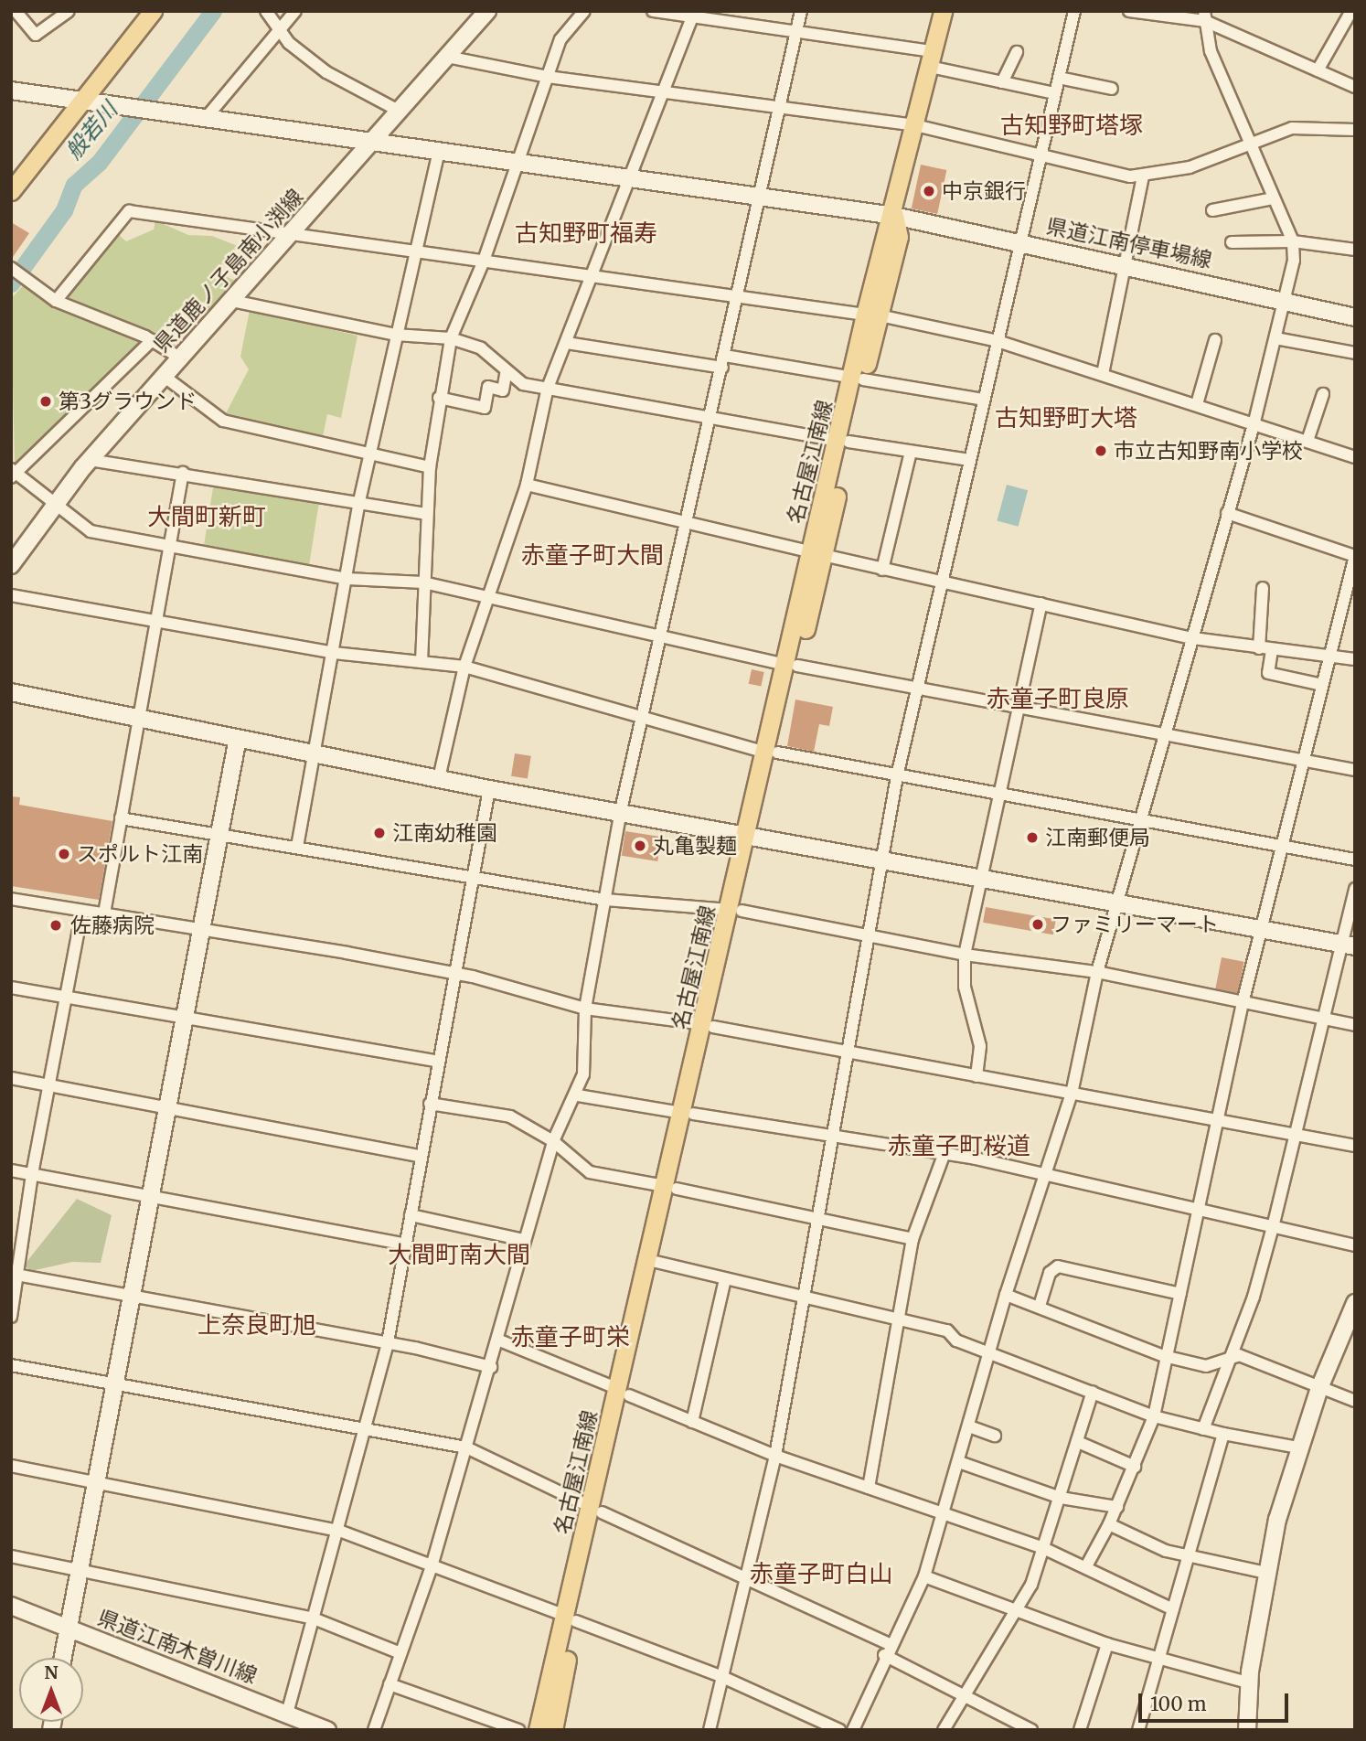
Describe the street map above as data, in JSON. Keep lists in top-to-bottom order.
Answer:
{
  "streets": {
    "main road": ["名古屋江南線"],
    "street": ["県道江南停車場線", "県道鹿ノ子島南小渕線", "県道江南木曽川線"]
  },
  "crossings": [
    ["県道江南停車場線", "県道鹿ノ子島南小渕線"],
    ["県道江南停車場線", "名古屋江南線"]
  ],
  "districts": [
    "古知野町塔塚",
    "古知野町福寿",
    "古知野町大塔",
    "大間町新町",
    "赤童子町大間",
    "赤童子町良原",
    "赤童子町桜道",
    "大間町南大間",
    "上奈良町旭",
    "赤童子町栄",
    "赤童子町白山"
  ],
  "water": ["般若川"],
  "places": [
    "中京銀行",
    "第3グラウンド",
    "市立古知野南小学校",
    "江南幼稚園",
    "江南郵便局",
    "丸亀製麺",
    "スポルト江南",
    "ファミリーマート",
    "佐藤病院"
  ],
  "scale_bar": "100 m",
  "north": "top"
}
